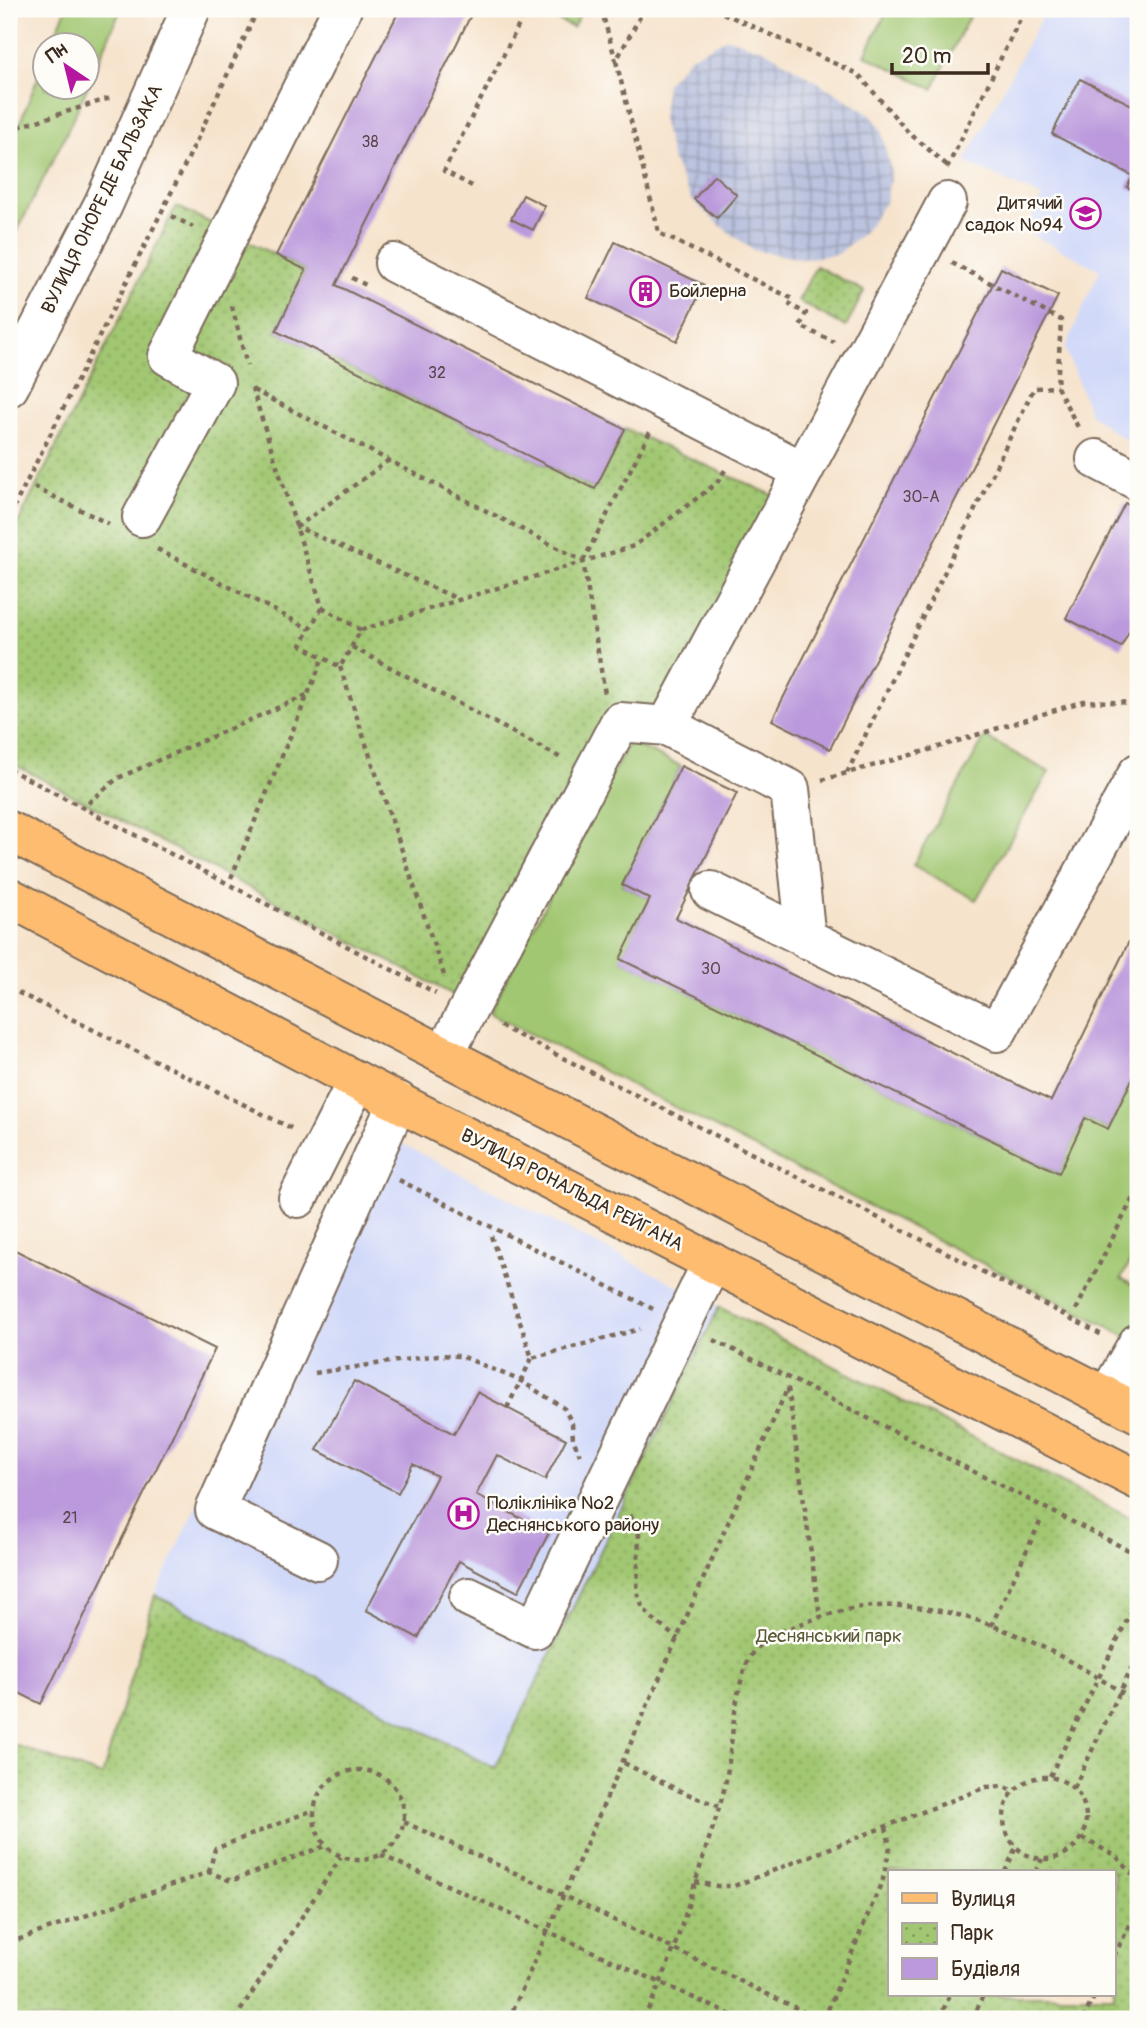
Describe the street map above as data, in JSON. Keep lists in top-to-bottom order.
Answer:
{
  "streets": {
    "main road": ["ВУЛИЦЯ РОНАЛЬДА РЕЙГАНА"],
    "street": ["ВУЛИЦЯ ОНОРЕ ДЕ БАЛЬЗАКА"]
  },
  "parks": ["Деснянський парк"],
  "places": {
    "school or university": ["Дитячий садок №94"],
    "building": ["Бойлерна"],
    "hospital": ["Поліклініка №2 Деснянського району"]
  },
  "house_numbers": [
    "38",
    "32",
    "30-А",
    "30",
    "21"
  ],
  "legend": ["Вулиця", "Парк", "Будівля"],
  "scale_bar": "20 m",
  "north": "top left"
}
